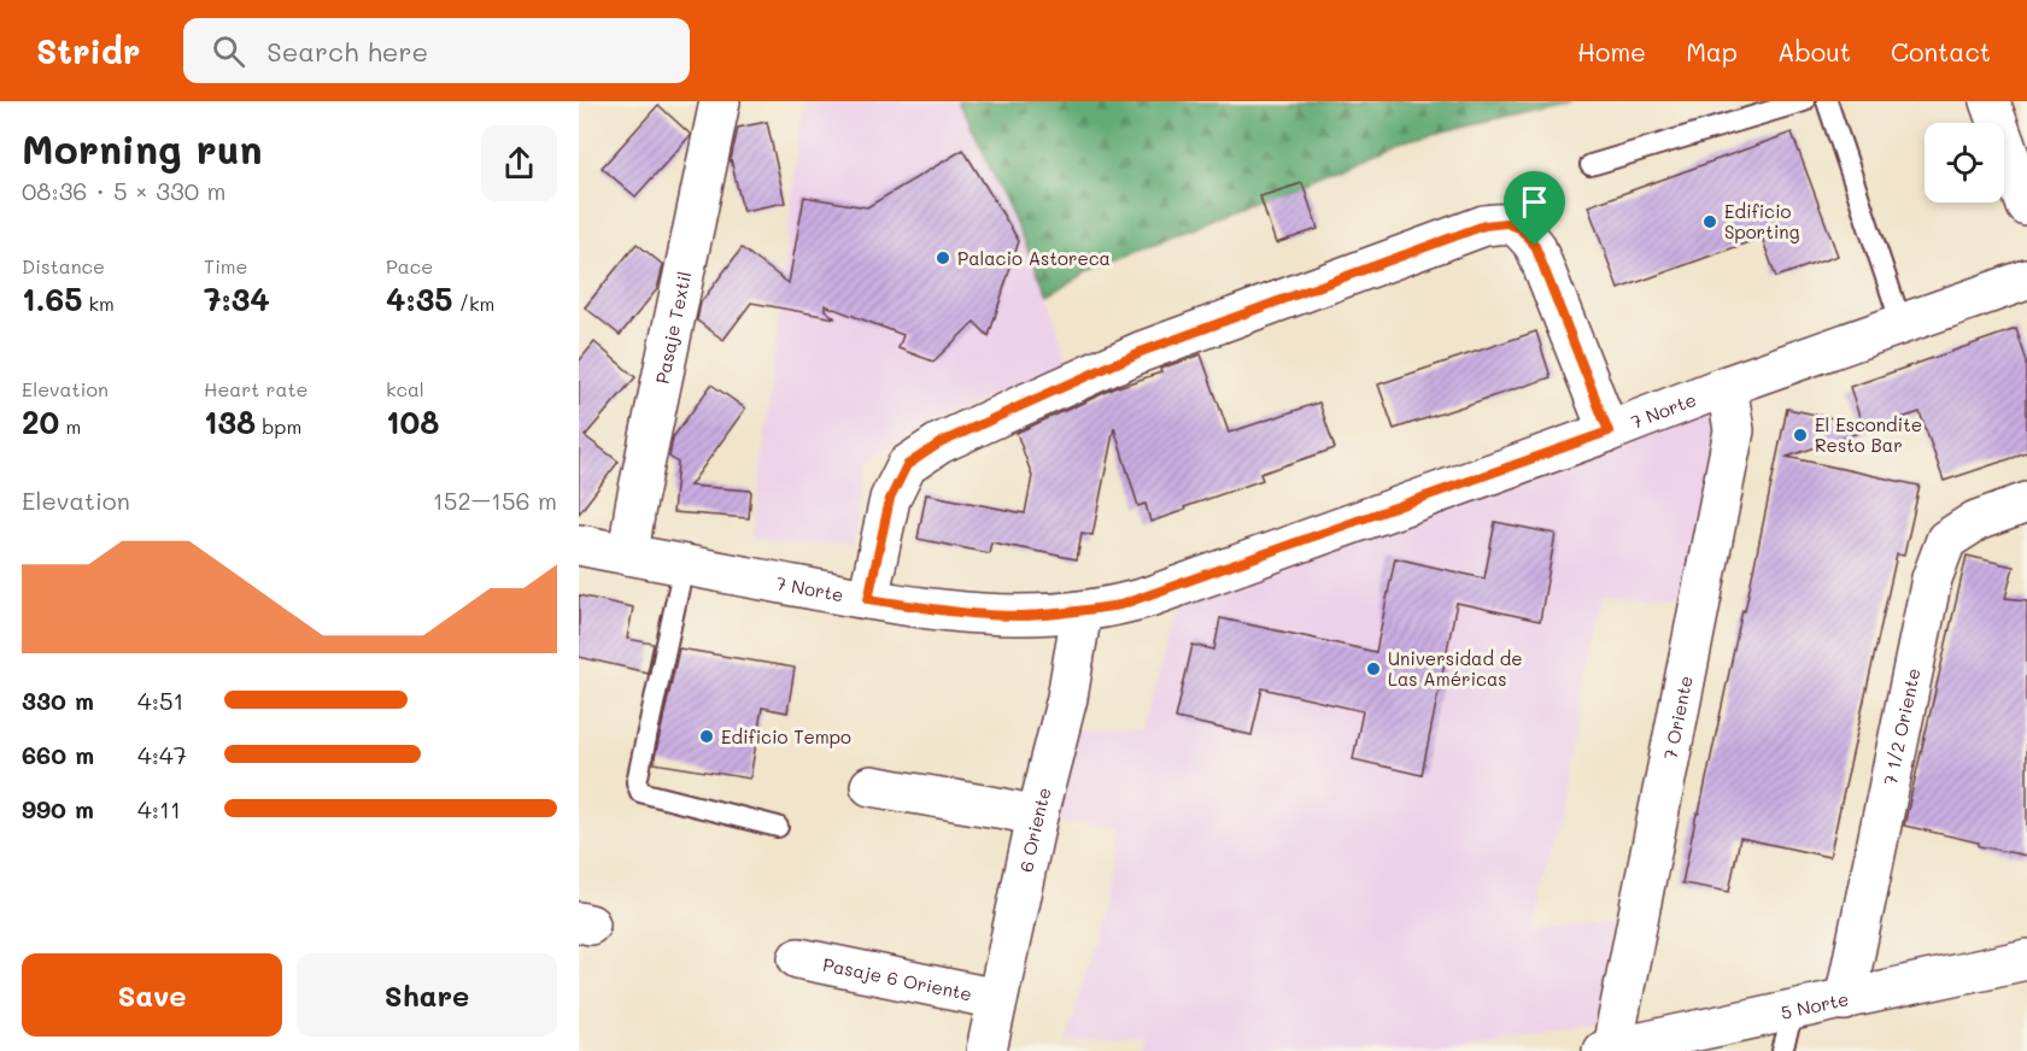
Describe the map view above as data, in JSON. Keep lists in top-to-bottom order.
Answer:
{
  "streets": {
    "street": [
      "Pasaje Textil",
      "7 Norte",
      "7 Oriente",
      "7 1/2 Oriente",
      "6 Oriente",
      "Pasaje 6 Oriente",
      "5 Norte"
    ]
  },
  "crossings": [
    ["Pasaje Textil", "7 Norte"],
    ["7 Norte", "7 Oriente"],
    ["7 Norte", "6 Oriente"],
    ["7 Oriente", "5 Norte"],
    ["7 1/2 Oriente", "5 Norte"],
    ["6 Oriente", "Pasaje 6 Oriente"]
  ],
  "places": [
    "Edificio Sporting",
    "Palacio Astoreca",
    "El Escondite Resto Bar",
    "Universidad de Las Américas",
    "Edificio Tempo"
  ],
  "page": {
    "header": "Stridr",
    "search": "Search here",
    "nav": [
      "Home",
      "Map",
      "About",
      "Contact"
    ],
    "heading": ["Morning run", "08:36 · 5 × 330 m"],
    "stats": [
      ["Distance", "1.65 km"],
      ["Time", "7:34"],
      ["Pace", "4:35 /km"],
      ["Elevation", "20 m"],
      ["Heart rate", "138 bpm"],
      ["kcal", "108"]
    ],
    "chart": ["Elevation", "152–156 m"],
    "list": [
      {
        "name": "330 m",
        "note": "4:51"
      },
      {
        "name": "660 m",
        "note": "4:47"
      },
      {
        "name": "990 m",
        "note": "4:11"
      }
    ],
    "buttons": ["Save", "Share"]
  }
}
